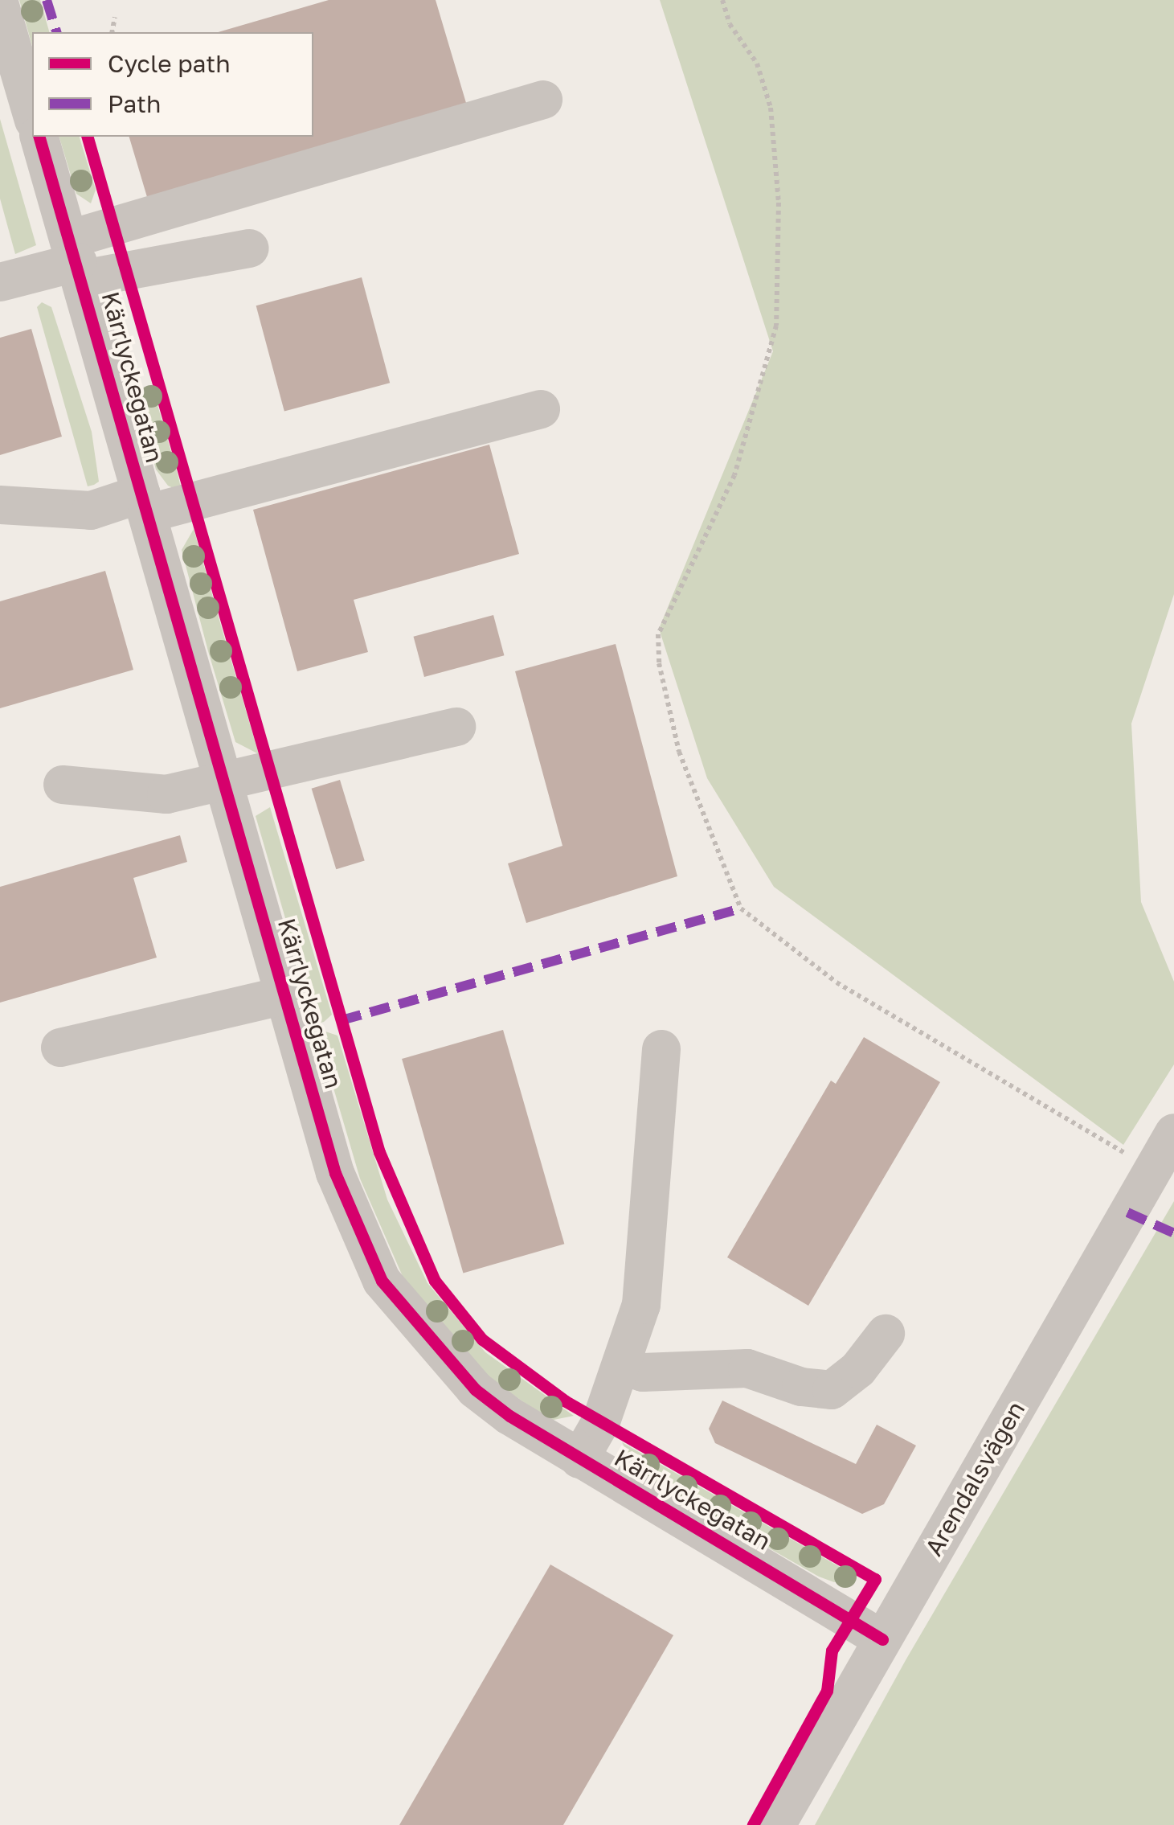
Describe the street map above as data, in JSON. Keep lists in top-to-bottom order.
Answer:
{
  "streets": {
    "street": ["Kärrlyckegatan", "Arendalsvägen"]
  },
  "crossings": [
    ["Kärrlyckegatan", "Arendalsvägen"]
  ],
  "legend": ["Cycle path", "Path"]
}
